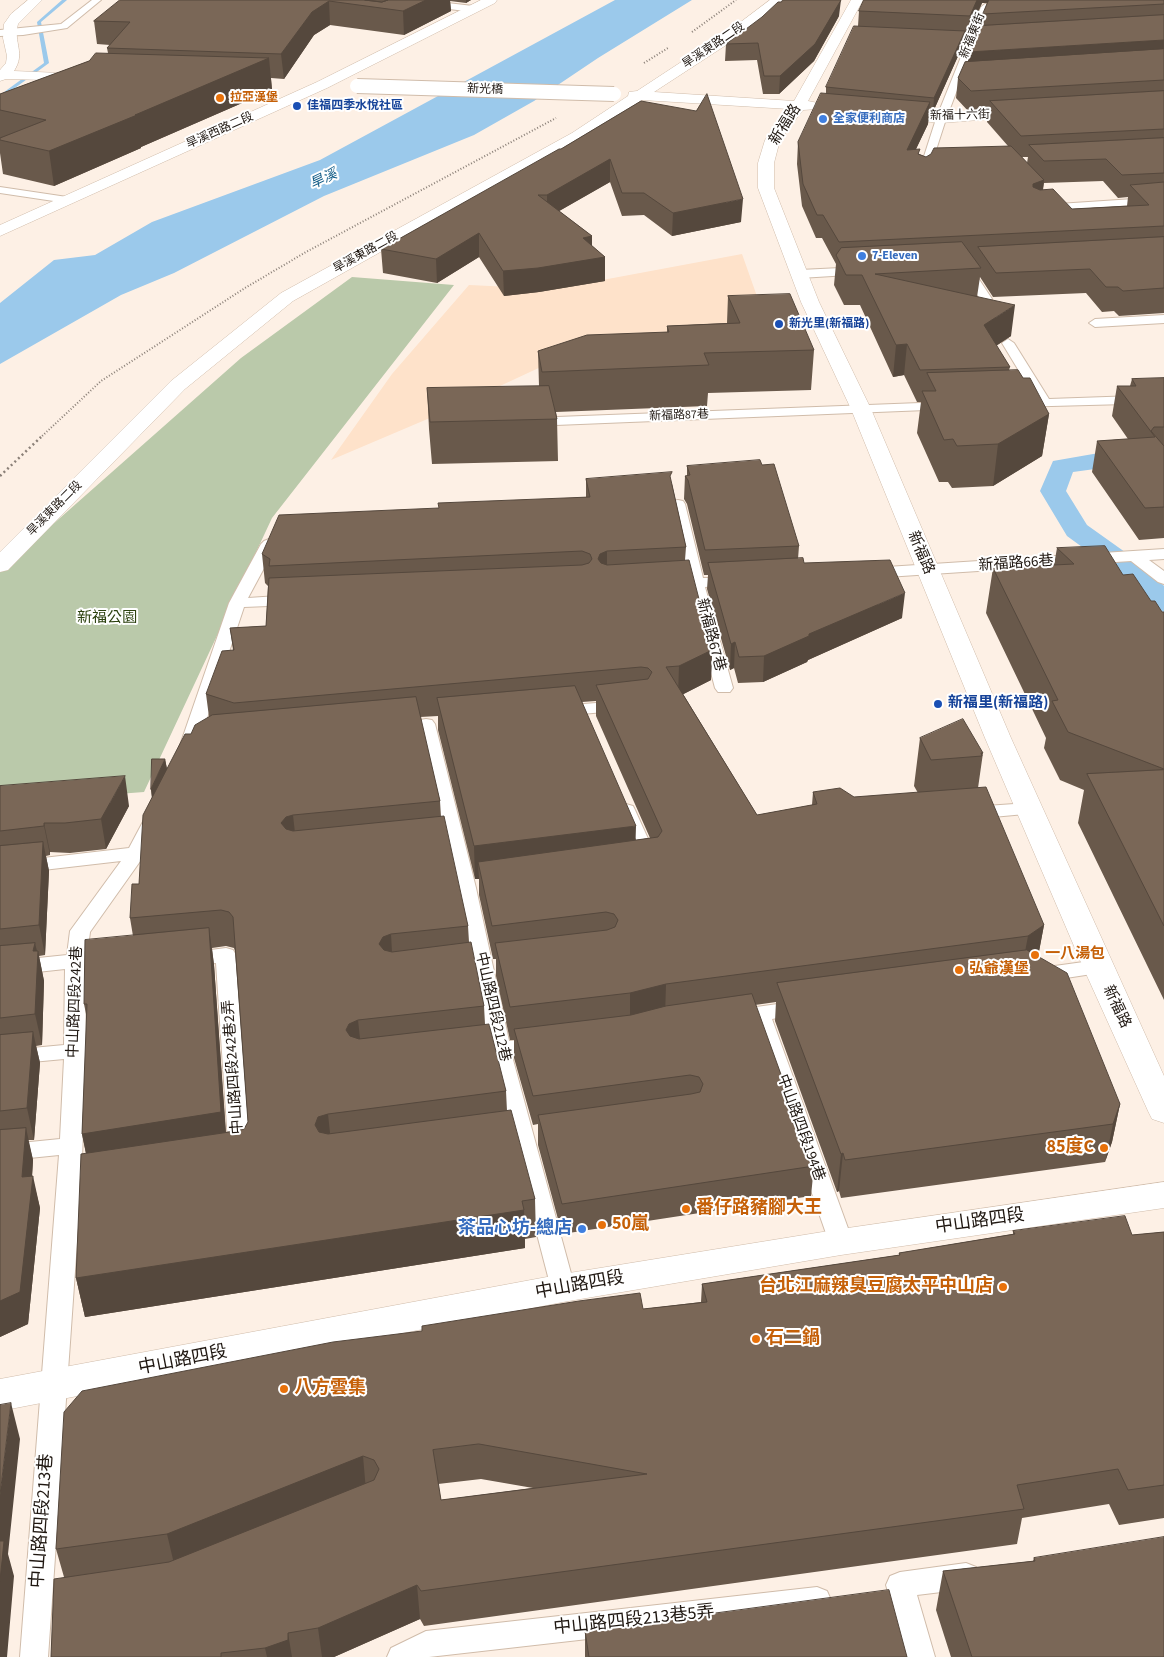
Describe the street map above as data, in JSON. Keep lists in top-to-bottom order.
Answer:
{
  "streets": {
    "street": [
      "旱溪東路二段",
      "新光橋",
      "新福十六街",
      "新福路",
      "旱溪西路二段",
      "中山路四段"
    ],
    "lane": [
      "新福東街",
      "新福路87巷",
      "新福路66巷",
      "新福路67巷",
      "中山路四段242巷",
      "中山路四段212巷",
      "中山路四段242巷2弄",
      "中山路四段194巷",
      "中山路四段213巷",
      "中山路四段213巷5弄"
    ]
  },
  "crossings": [
    ["新福東街", "新福十六街"],
    ["旱溪東路二段", "新光橋"],
    ["新光橋", "旱溪西路二段"],
    ["新福路", "新福路87巷"],
    ["新福路", "新福路66巷"],
    ["中山路四段242巷", "中山路四段"],
    ["中山路四段242巷", "中山路四段213巷"],
    ["中山路四段212巷", "中山路四段"],
    ["中山路四段194巷", "中山路四段"],
    ["中山路四段", "中山路四段213巷"]
  ],
  "water": ["旱溪"],
  "parks": ["新福公園"],
  "places": [
    "拉亞漢堡",
    "佳福四季水悅社區",
    "全家便利商店",
    "7-Eleven",
    "新光里(新福路)",
    "新福里(新福路)",
    "一八湯包",
    "弘爺漢堡",
    "85度C",
    "番仔路豬腳大王",
    "50嵐",
    "茶品心坊-總店",
    "台北江麻辣臭豆腐太平中山店",
    "石二鍋",
    "八方雲集"
  ]
}
